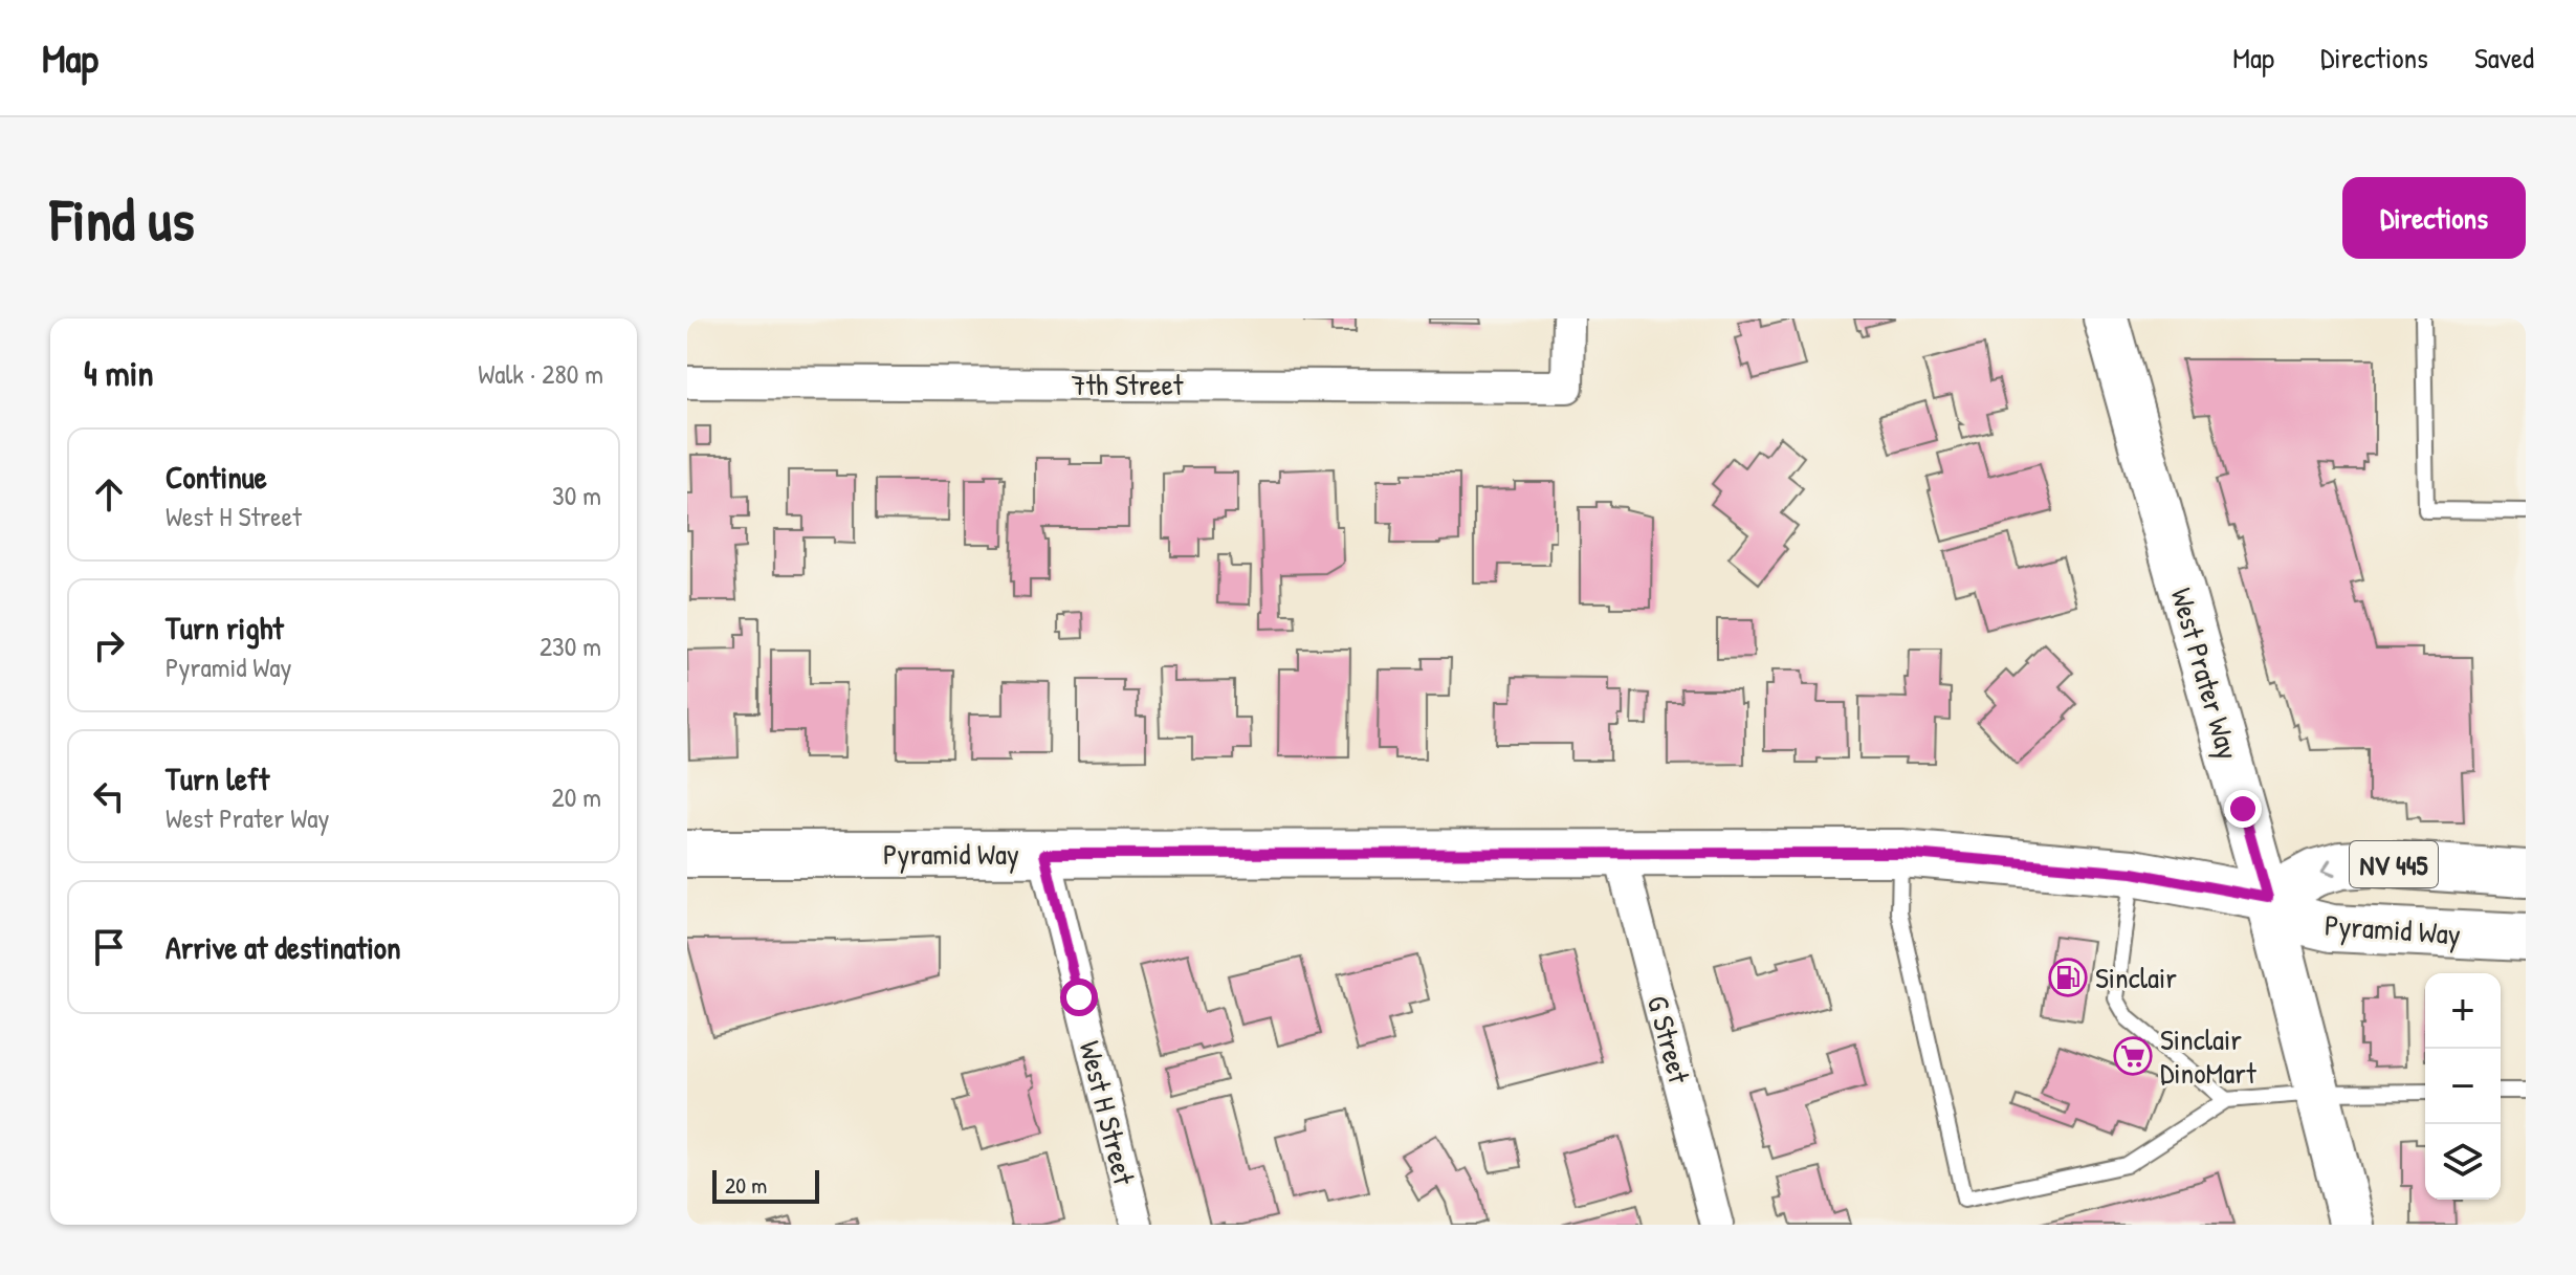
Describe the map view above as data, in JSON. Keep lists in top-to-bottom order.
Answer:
{
  "streets": {
    "main road": ["West Prater Way", "Pyramid Way", "NV 445"],
    "street": ["7th Street", "G Street", "West H Street"]
  },
  "crossings": [
    ["West Prater Way", "Pyramid Way"],
    ["Pyramid Way", "G Street"],
    ["Pyramid Way", "West H Street"]
  ],
  "places": {
    "fuel station": ["Sinclair"],
    "supermarket": ["Sinclair DinoMart"]
  },
  "scale_bar": "20 m",
  "page": {
    "header": "Map",
    "nav": ["Map", "Directions", "Saved"],
    "buttons": "Directions",
    "title": "Find us",
    "heading": ["4 min", "Walk · 280 m"],
    "list": [
      ["Continue", "West H Street", "30 m"],
      ["Turn right", "Pyramid Way", "230 m"],
      ["Turn left", "West Prater Way", "20 m"],
      "Arrive at destination"
    ],
    "map_buttons": ["+", "−"],
    "scale": "20 m"
  }
}
